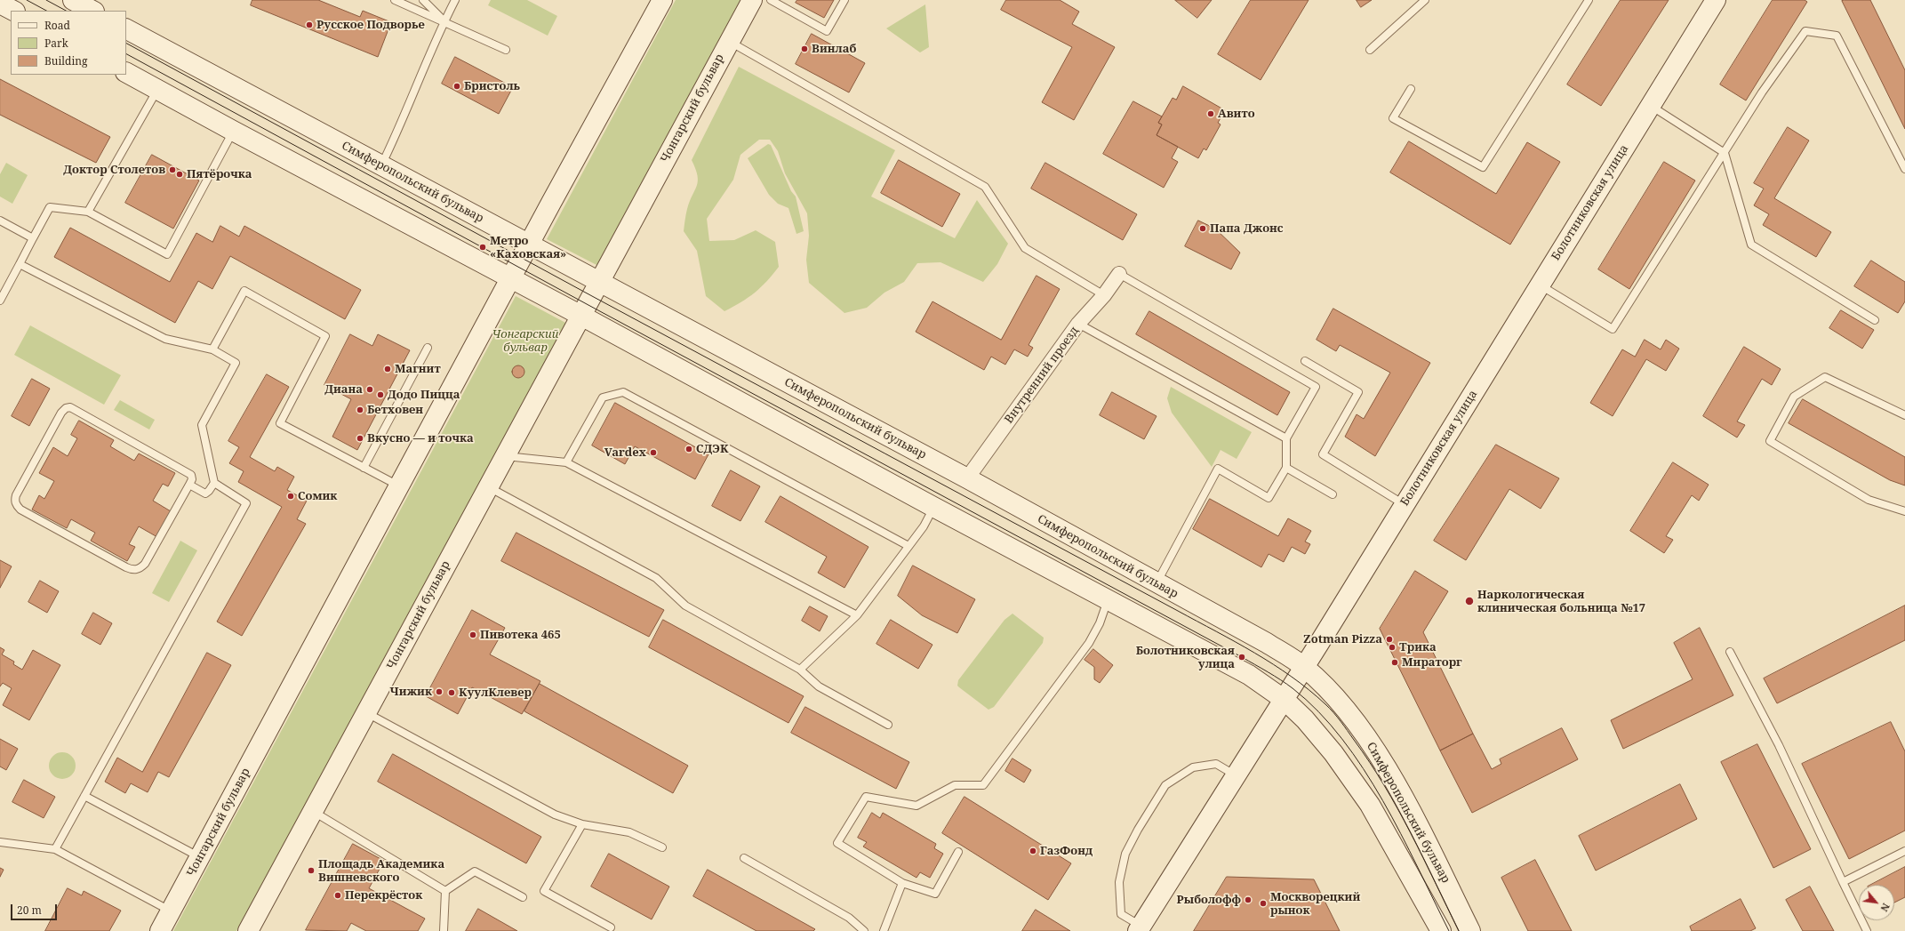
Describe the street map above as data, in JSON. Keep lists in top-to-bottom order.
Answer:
{
  "streets": {
    "main road": ["Чонгарский бульвар", "Симферопольский бульвар", "Болотниковская улица"],
    "street": ["Внутренний проезд"]
  },
  "crossings": [
    ["Чонгарский бульвар", "Симферопольский бульвар"],
    ["Симферопольский бульвар", "Болотниковская улица"],
    ["Симферопольский бульвар", "Внутренний проезд"]
  ],
  "parks": ["Чонгарский бульвар"],
  "places": [
    "Русское Подворье",
    "Винлаб",
    "Бристоль",
    "Авито",
    "Доктор Столетов",
    "Пятёрочка",
    "Папа Джонс",
    "Метро «Каховская»",
    "Магнит",
    "Диана",
    "Додо Пицца",
    "Бетховен",
    "Вкусно — и точка",
    "СДЭК",
    "Vardex",
    "Сомик",
    "Наркологическая клиническая больница №17",
    "Пивотека 465",
    "Zotman Pizza",
    "Трика",
    "Болотниковская улица",
    "Мираторг",
    "Чижик",
    "КуулКлевер",
    "ГазФонд",
    "Площадь Академика Вишневского",
    "Перекрёсток",
    "Рыболофф",
    "Москворецкий рынок"
  ],
  "legend": ["Road", "Park", "Building"],
  "scale_bar": "20 m",
  "north": "bottom right"
}
